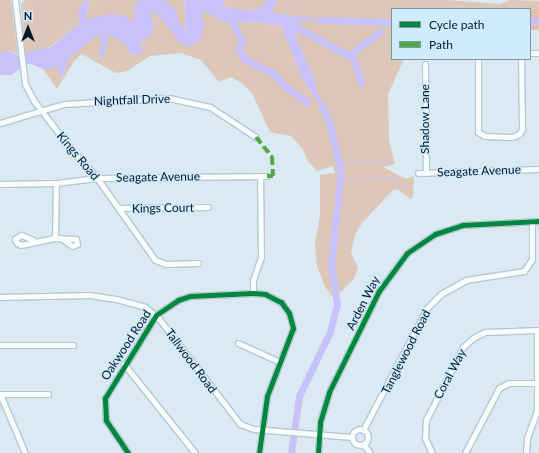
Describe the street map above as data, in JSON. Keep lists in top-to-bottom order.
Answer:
{
  "streets": {
    "street": [
      "Nightfall Drive",
      "Shadow Lane",
      "Kings Road",
      "Seagate Avenue",
      "Kings Court",
      "Arden Way",
      "Oakwood Road",
      "Tanglewood Road",
      "Tallwood Road",
      "Coral Way"
    ]
  },
  "crossings": [
    ["Nightfall Drive", "Kings Road"],
    ["Shadow Lane", "Seagate Avenue"],
    ["Kings Road", "Seagate Avenue"],
    ["Kings Road", "Kings Court"],
    ["Arden Way", "Tanglewood Road"],
    ["Arden Way", "Tallwood Road"],
    ["Oakwood Road", "Tallwood Road"],
    ["Tanglewood Road", "Tallwood Road"]
  ],
  "legend": ["Cycle path", "Path"],
  "north": "top"
}
